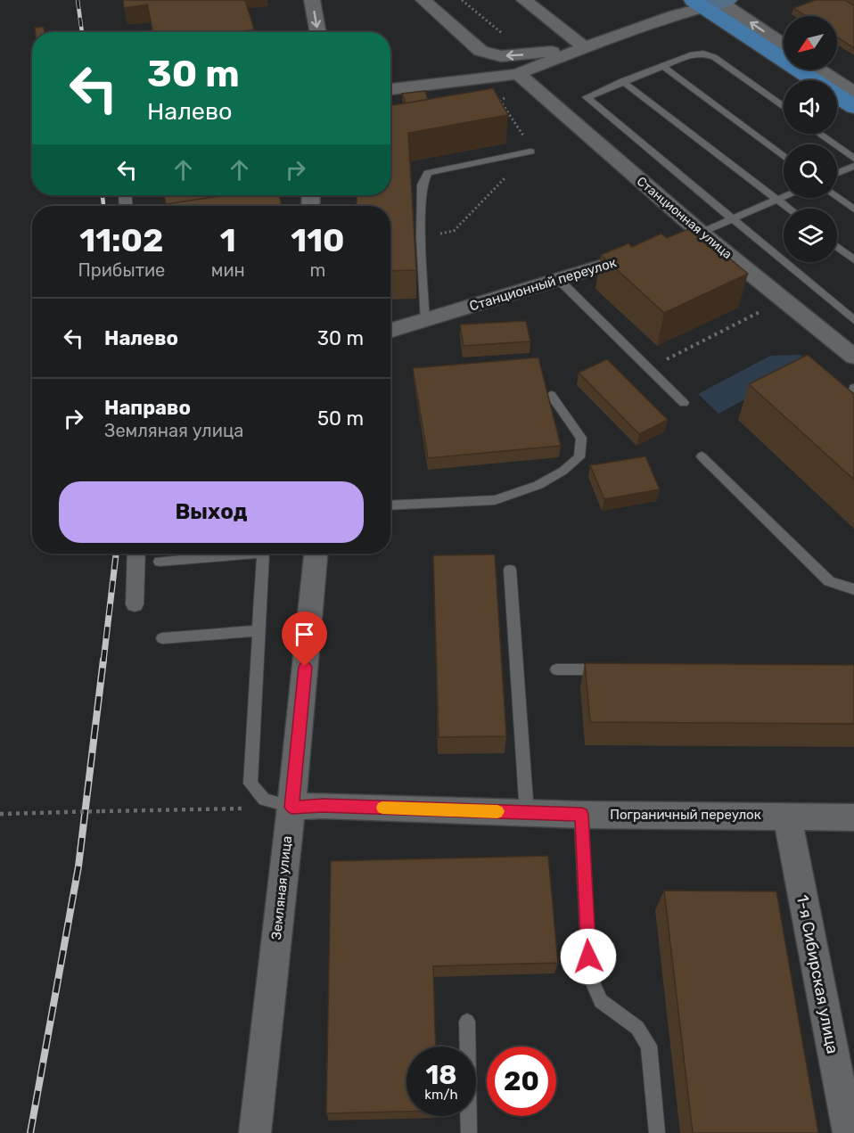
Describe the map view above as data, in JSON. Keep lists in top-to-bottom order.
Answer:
{
  "streets": {
    "street": [
      "Станционная улица",
      "Станционный переулок",
      "Пограничный переулок",
      "Земляная улица",
      "1-я Сибирская улица"
    ]
  },
  "crossings": [
    ["Пограничный переулок", "Земляная улица"],
    ["Пограничный переулок", "1-я Сибирская улица"]
  ],
  "north": "bottom left",
  "page": {
    "turn": ["30 m", "Налево"],
    "eta": [
      "11:02",
      "Прибытие",
      "1",
      "мин",
      "110",
      "m"
    ],
    "list": [
      {
        "name": "Налево",
        "value": "30 m"
      },
      {
        "name": "Направо",
        "note": "Земляная улица",
        "value": "50 m"
      }
    ],
    "buttons": "Выход",
    "speed": "18 km/h",
    "limit": "20"
  }
}
